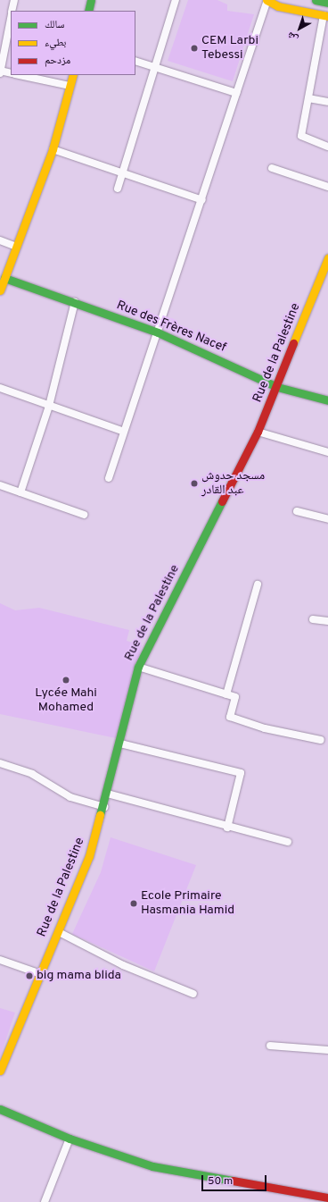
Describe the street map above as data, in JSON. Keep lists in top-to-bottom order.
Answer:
{
  "streets": {
    "street": ["Rue des Frères Nacef", "Rue de la Palestine"]
  },
  "crossings": [
    ["Rue des Frères Nacef", "Rue de la Palestine"]
  ],
  "places": [
    "CEM Larbi Tebessi",
    "مسجد حدوش عبد القادر",
    "Lycée Mahi Mohamed",
    "Ecole Primaire Hasmania Hamid",
    "big mama blida"
  ],
  "legend": ["سالك", "بطيء", "مزدحم"],
  "scale_bar": "50 m",
  "north": "bottom left"
}
